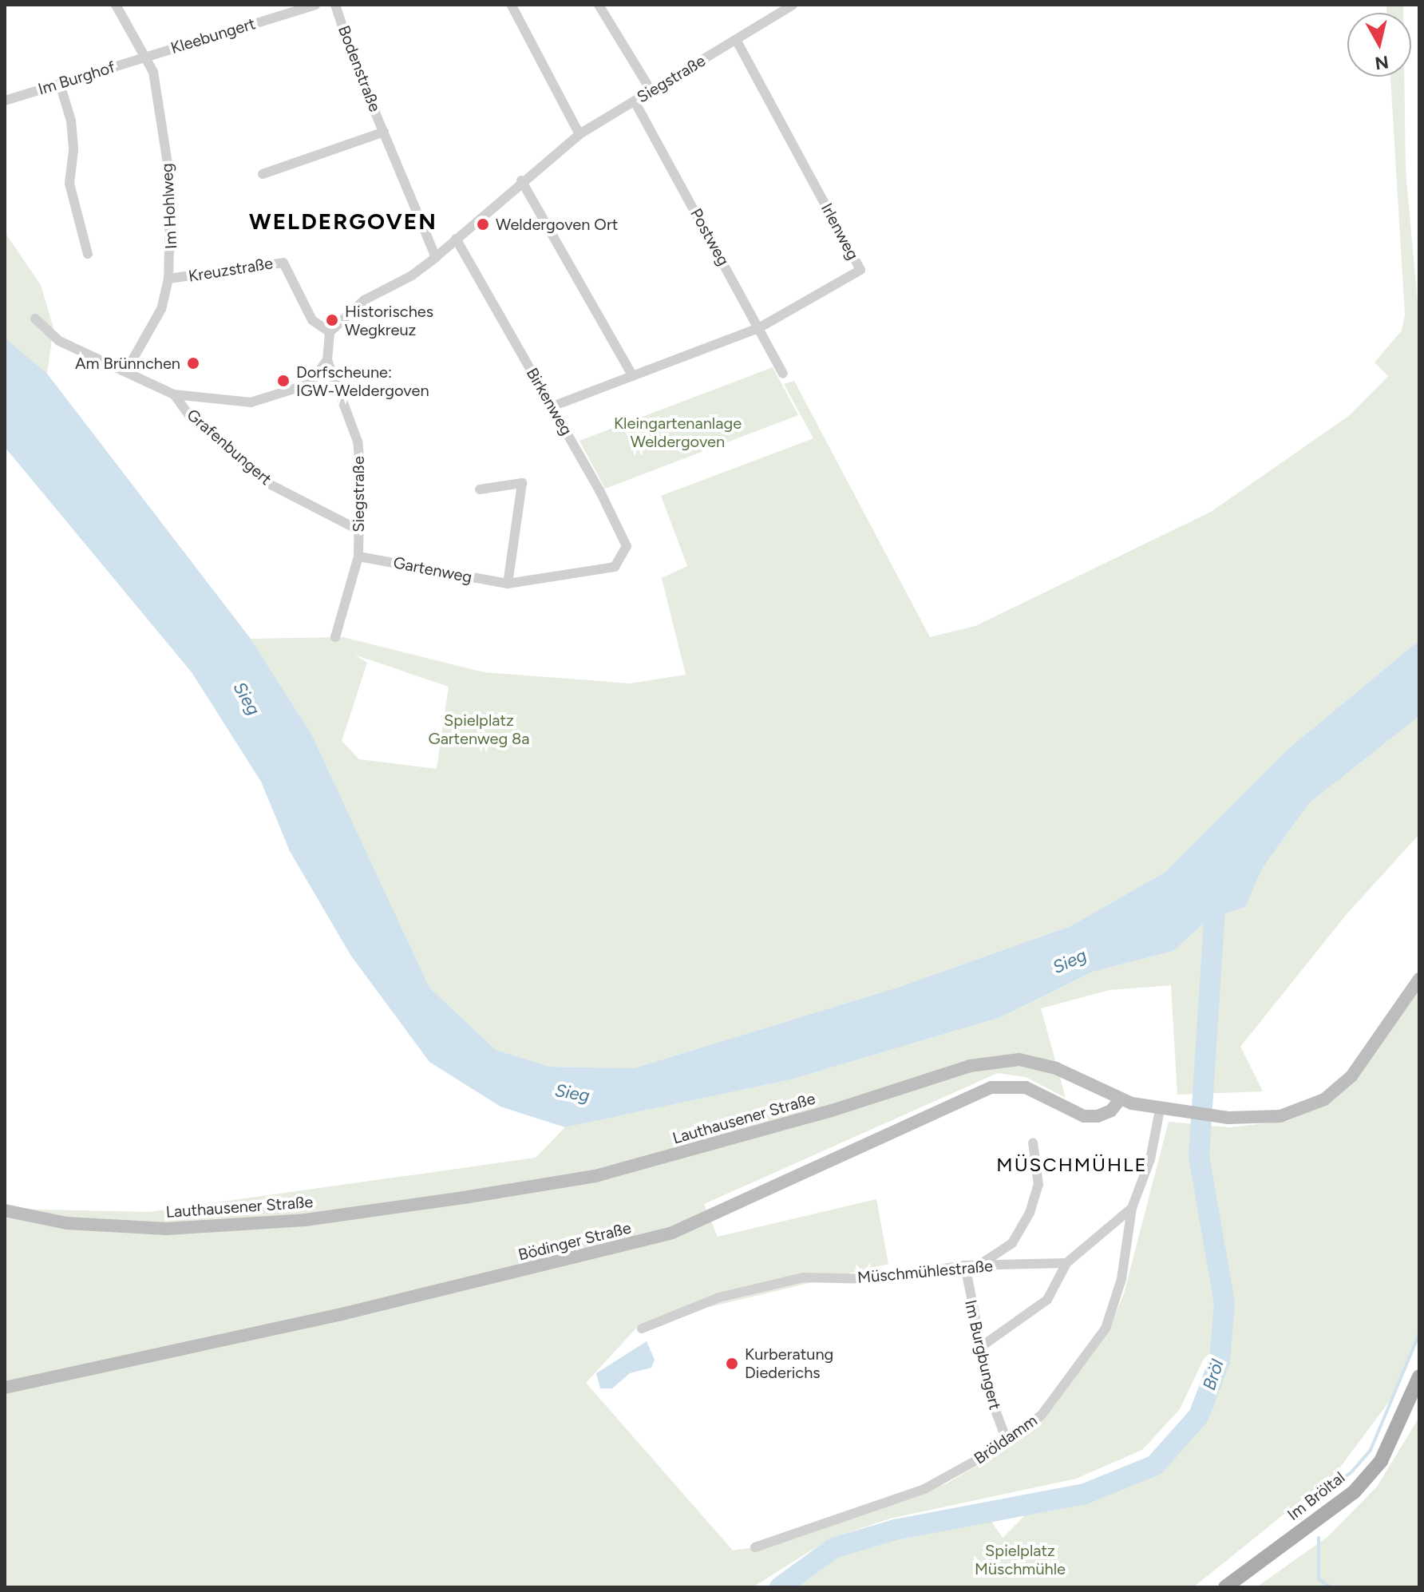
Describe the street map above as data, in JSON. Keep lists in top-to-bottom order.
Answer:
{
  "streets": {
    "main road": ["Im Bröltal"],
    "street": [
      "Kleebungert",
      "Bodenstraße",
      "Im Burghof",
      "Siegstraße",
      "Im Hohlweg",
      "Irlenweg",
      "Postweg",
      "Kreuzstraße",
      "Birkenweg",
      "Grafenbungert",
      "Gartenweg",
      "Lauthausener Straße",
      "Bödinger Straße",
      "Müschmühlestraße",
      "Im Burgbungert",
      "Bröldamm"
    ]
  },
  "crossings": [
    ["Kleebungert", "Im Burghof"],
    ["Kleebungert", "Im Hohlweg"],
    ["Bodenstraße", "Siegstraße"],
    ["Im Burghof", "Im Hohlweg"],
    ["Siegstraße", "Irlenweg"],
    ["Siegstraße", "Postweg"],
    ["Siegstraße", "Kreuzstraße"],
    ["Siegstraße", "Birkenweg"],
    ["Siegstraße", "Grafenbungert"],
    ["Siegstraße", "Gartenweg"],
    ["Im Hohlweg", "Kreuzstraße"],
    ["Irlenweg", "Postweg"],
    ["Irlenweg", "Birkenweg"],
    ["Birkenweg", "Gartenweg"],
    ["Lauthausener Straße", "Bödinger Straße"],
    ["Müschmühlestraße", "Im Burgbungert"],
    ["Im Burgbungert", "Bröldamm"]
  ],
  "districts": ["WELDERGOVEN", "MÜSCHMÜHLE"],
  "water": ["Sieg", "Bröl"],
  "parks": ["Kleingartenanlage Weldergoven", "Spielplatz Gartenweg 8a", "Spielplatz Müschmühle"],
  "places": [
    "Weldergoven Ort",
    "Historisches Wegkreuz",
    "Am Brünnchen",
    "Dorfscheune: IGW-Weldergoven",
    "Kurberatung Diederichs"
  ],
  "north": "bottom"
}
